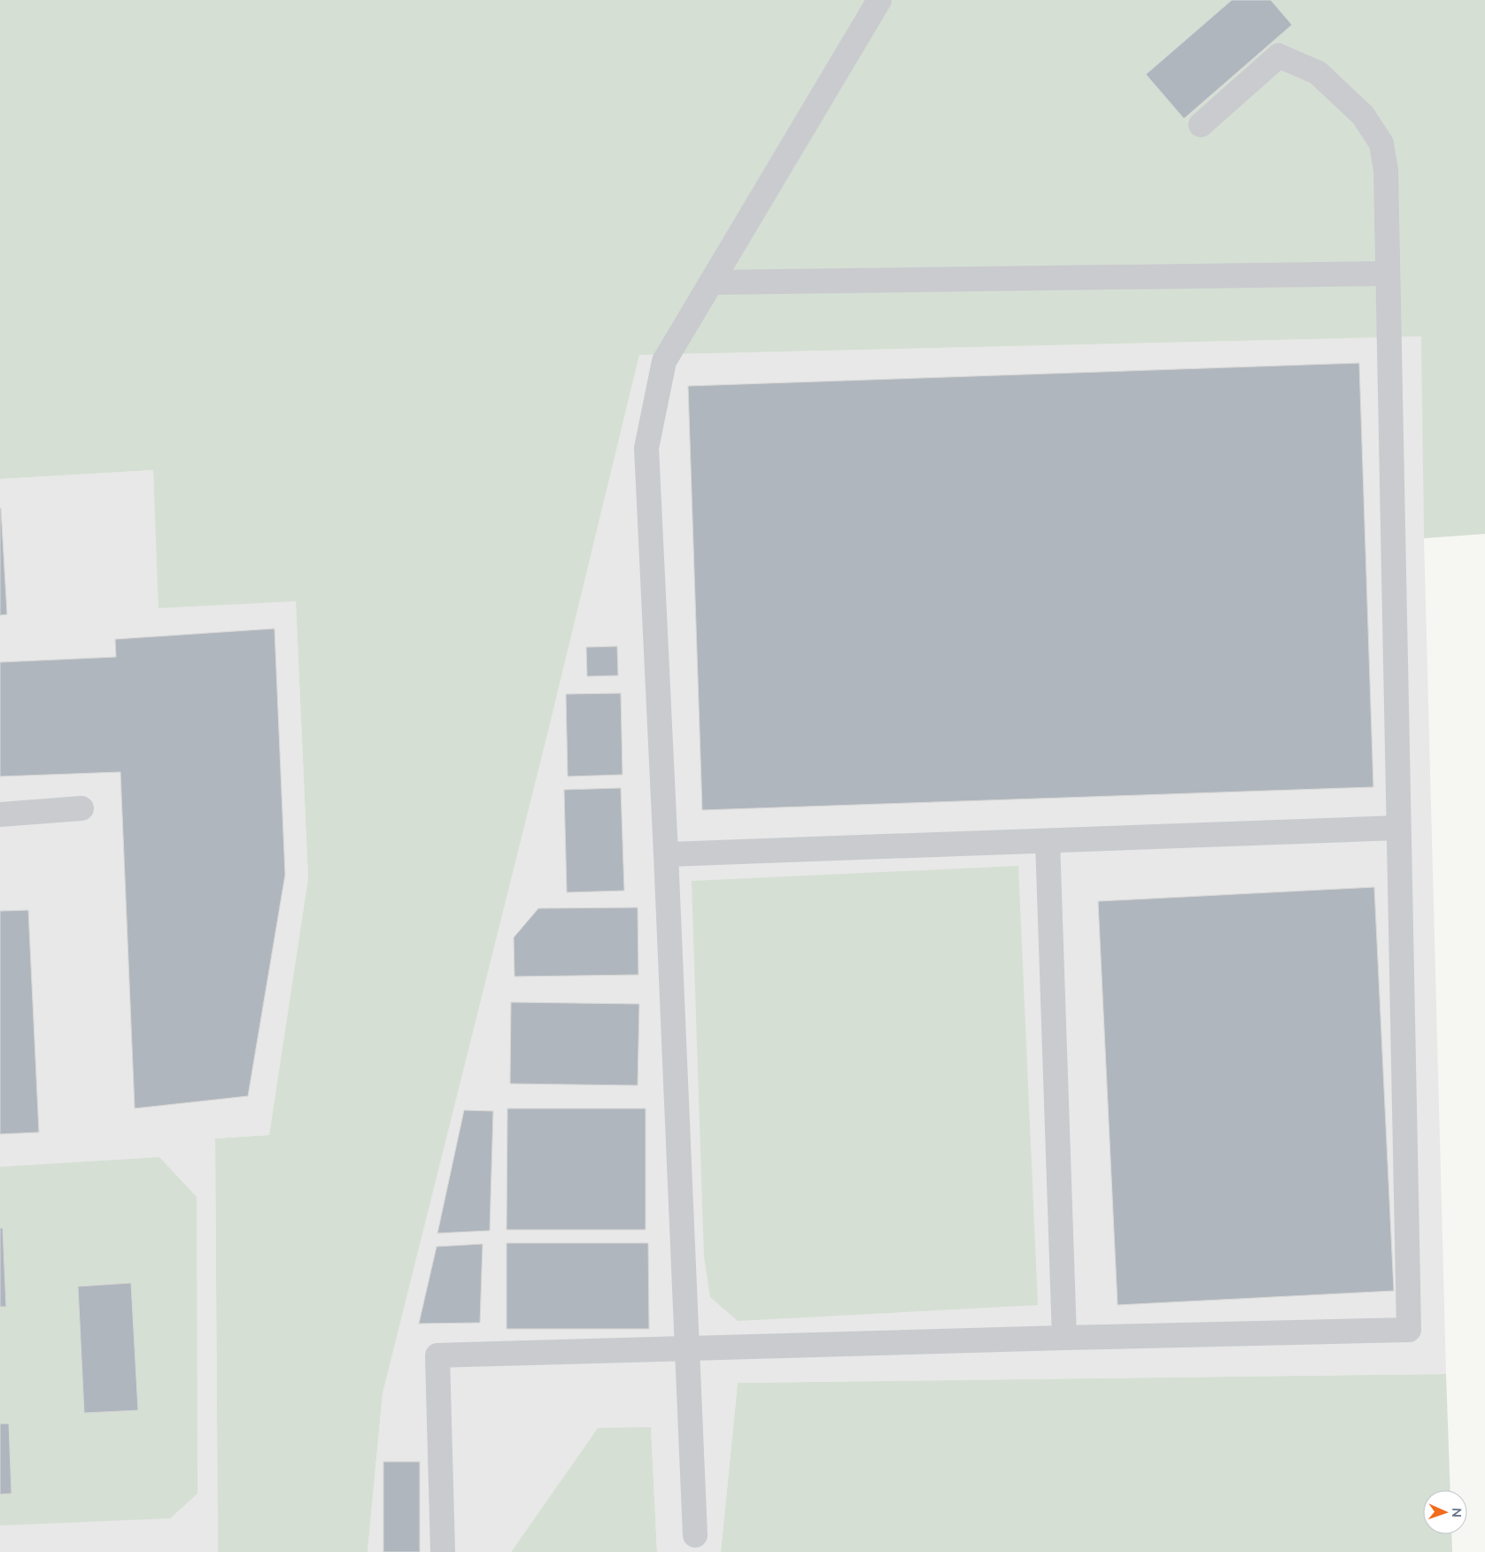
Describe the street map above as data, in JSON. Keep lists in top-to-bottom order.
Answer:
{
  "north": "right"
}
